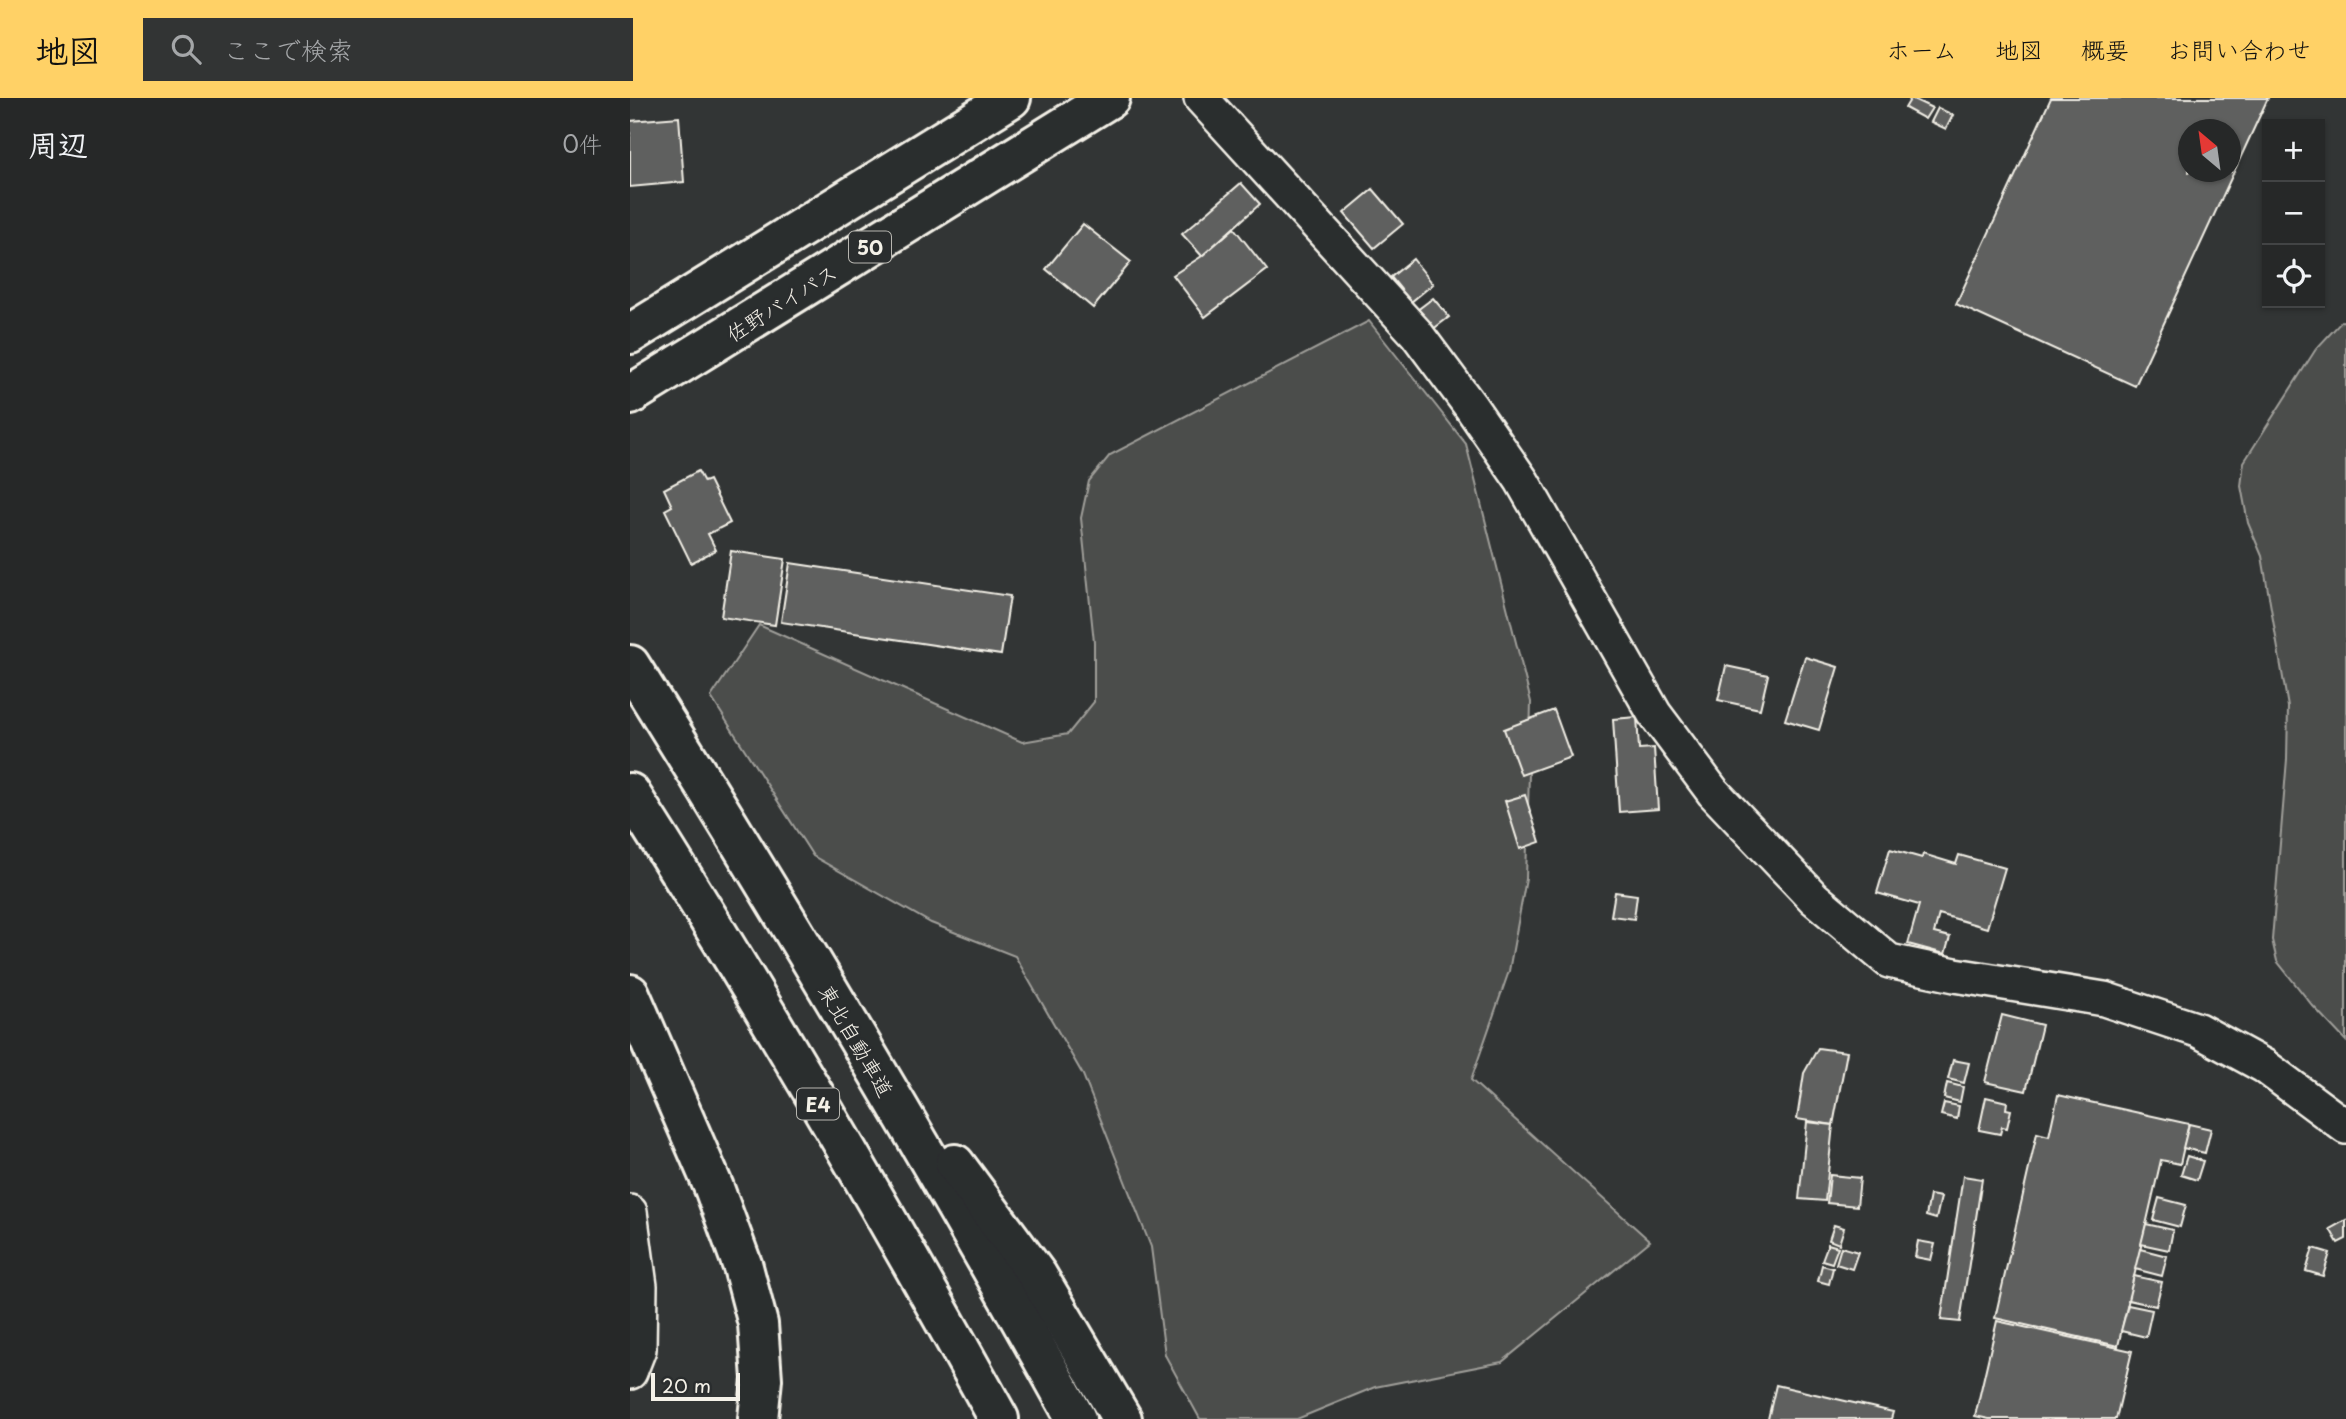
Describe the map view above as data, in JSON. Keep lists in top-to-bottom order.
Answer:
{
  "streets": {
    "highway": [
      "50",
      "佐野バイパス",
      "東北自動車道",
      "E4"
    ]
  },
  "scale_bar": "20 m",
  "north": "top left",
  "page": {
    "header": "地図",
    "search": "ここで検索",
    "nav": [
      "ホーム",
      "地図",
      "概要",
      "お問い合わせ"
    ],
    "heading": ["周辺", "0件"],
    "map_buttons": ["+", "−"],
    "scale": "20 m"
  }
}
